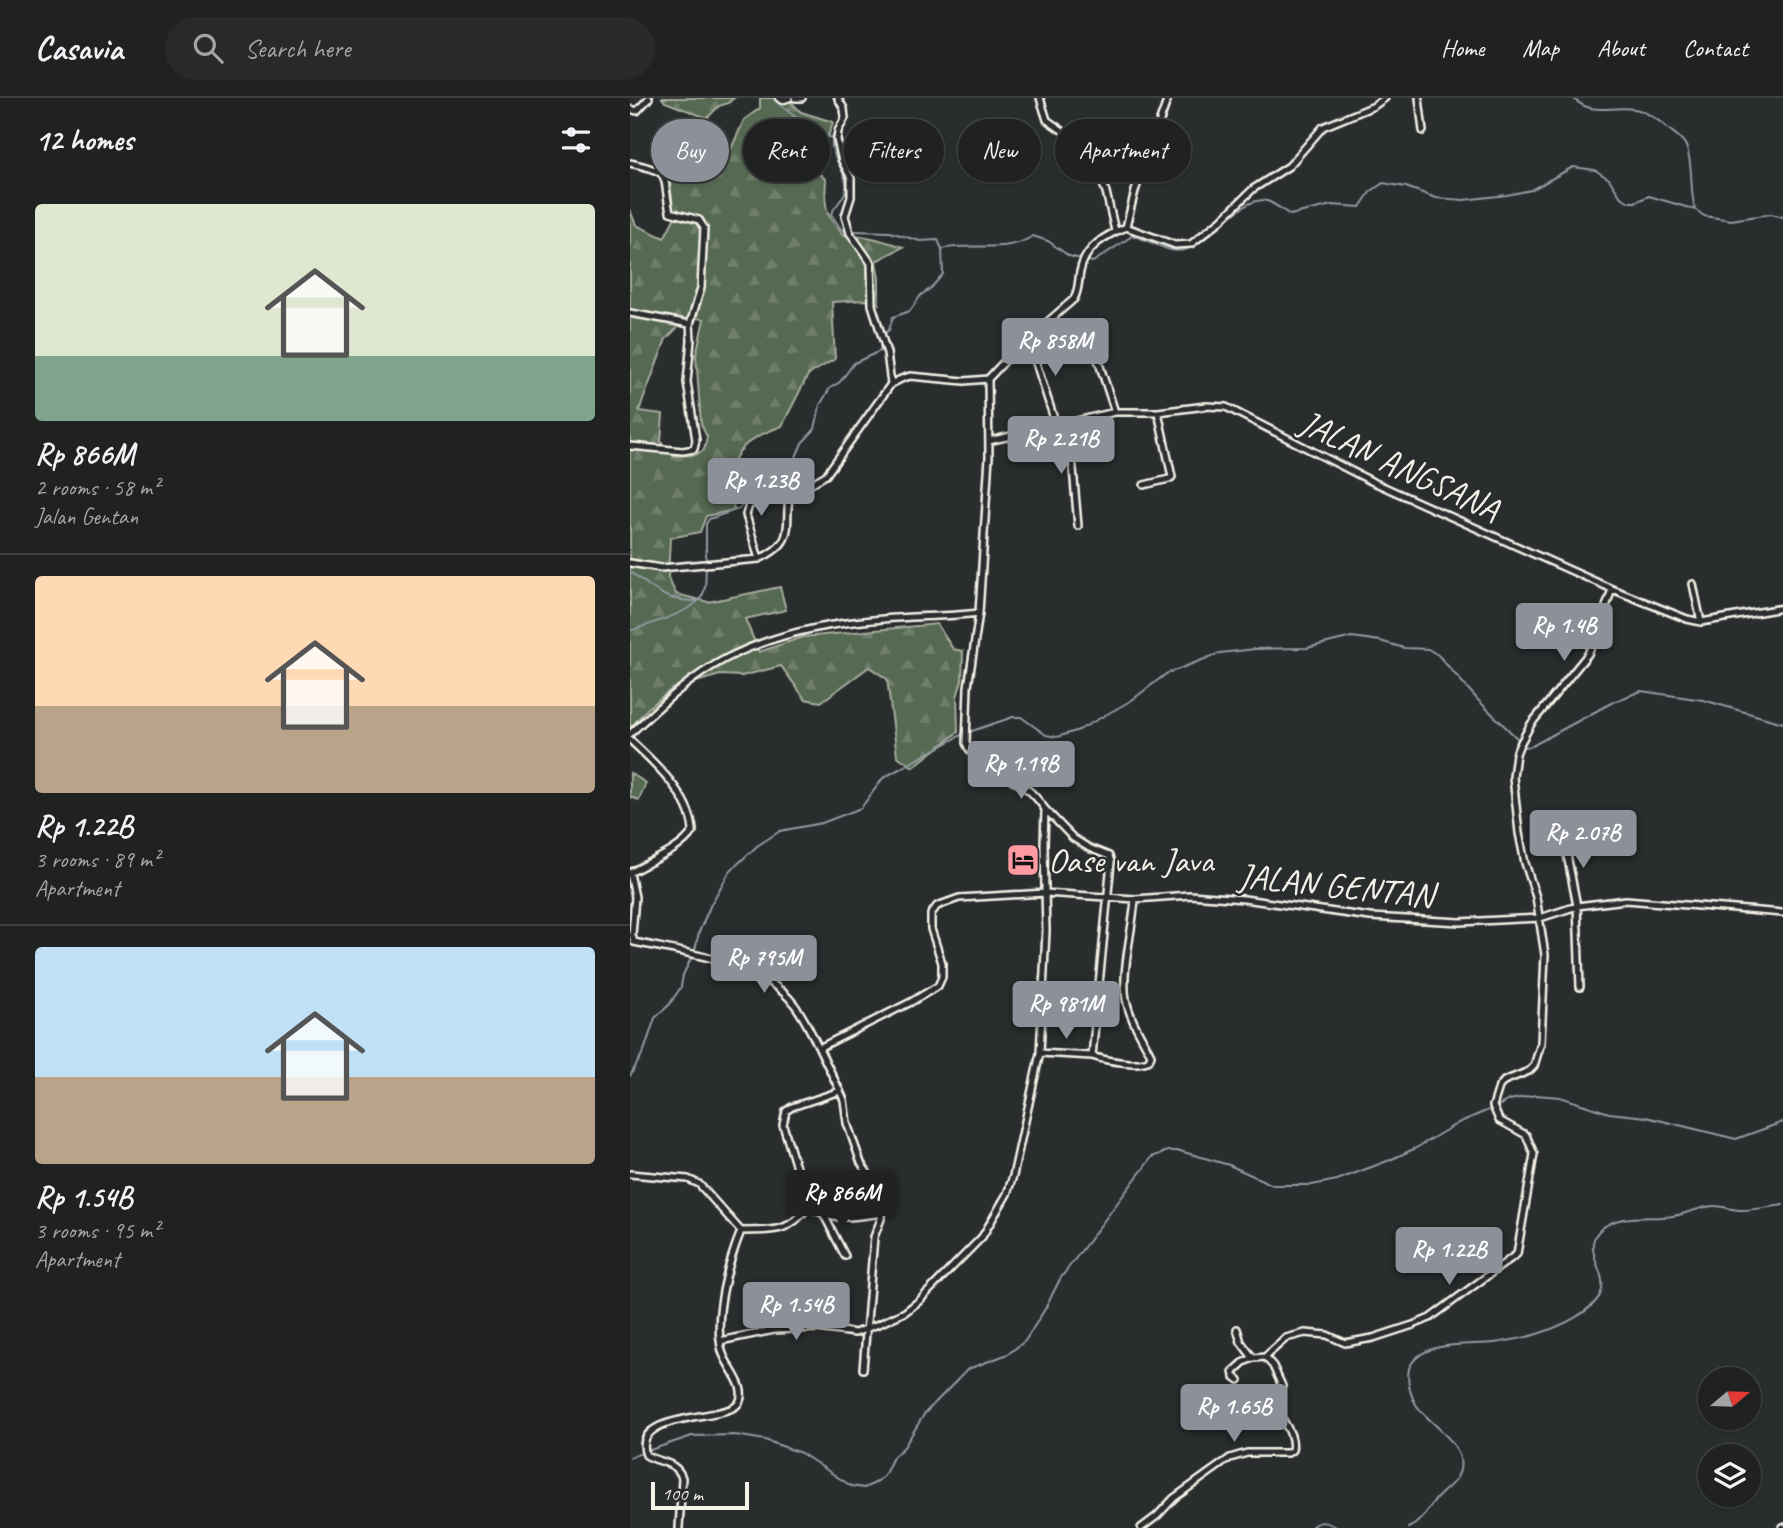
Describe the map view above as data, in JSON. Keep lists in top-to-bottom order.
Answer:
{
  "streets": {
    "street": ["JALAN ANGSANA", "JALAN GENTAN"]
  },
  "places": {
    "hotel": ["Oase van Java"]
  },
  "scale_bar": "100 m",
  "north": "right",
  "page": {
    "header": "Casavia",
    "search": "Search here",
    "nav": [
      "Home",
      "Map",
      "About",
      "Contact"
    ],
    "heading": "12 homes",
    "chip": [
      "Buy",
      "Rent",
      "Filters",
      "New",
      "Apartment"
    ],
    "list": [
      {
        "name": "Rp 866M",
        "note": "2 rooms · 58 m² · Jalan Gentan"
      },
      {
        "name": "Rp 1.22B",
        "note": "3 rooms · 89 m² · Apartment"
      },
      {
        "name": "Rp 1.54B",
        "note": "3 rooms · 95 m² · Apartment"
      }
    ],
    "price": [
      "Rp 858M",
      "Rp 2.21B",
      "Rp 1.23B",
      "Rp 1.4B",
      "Rp 1.19B",
      "Rp 2.07B",
      "Rp 795M",
      "Rp 981M",
      "Rp 866M",
      "Rp 1.22B",
      "Rp 1.54B",
      "Rp 1.65B"
    ],
    "scale": "100 m"
  }
}
